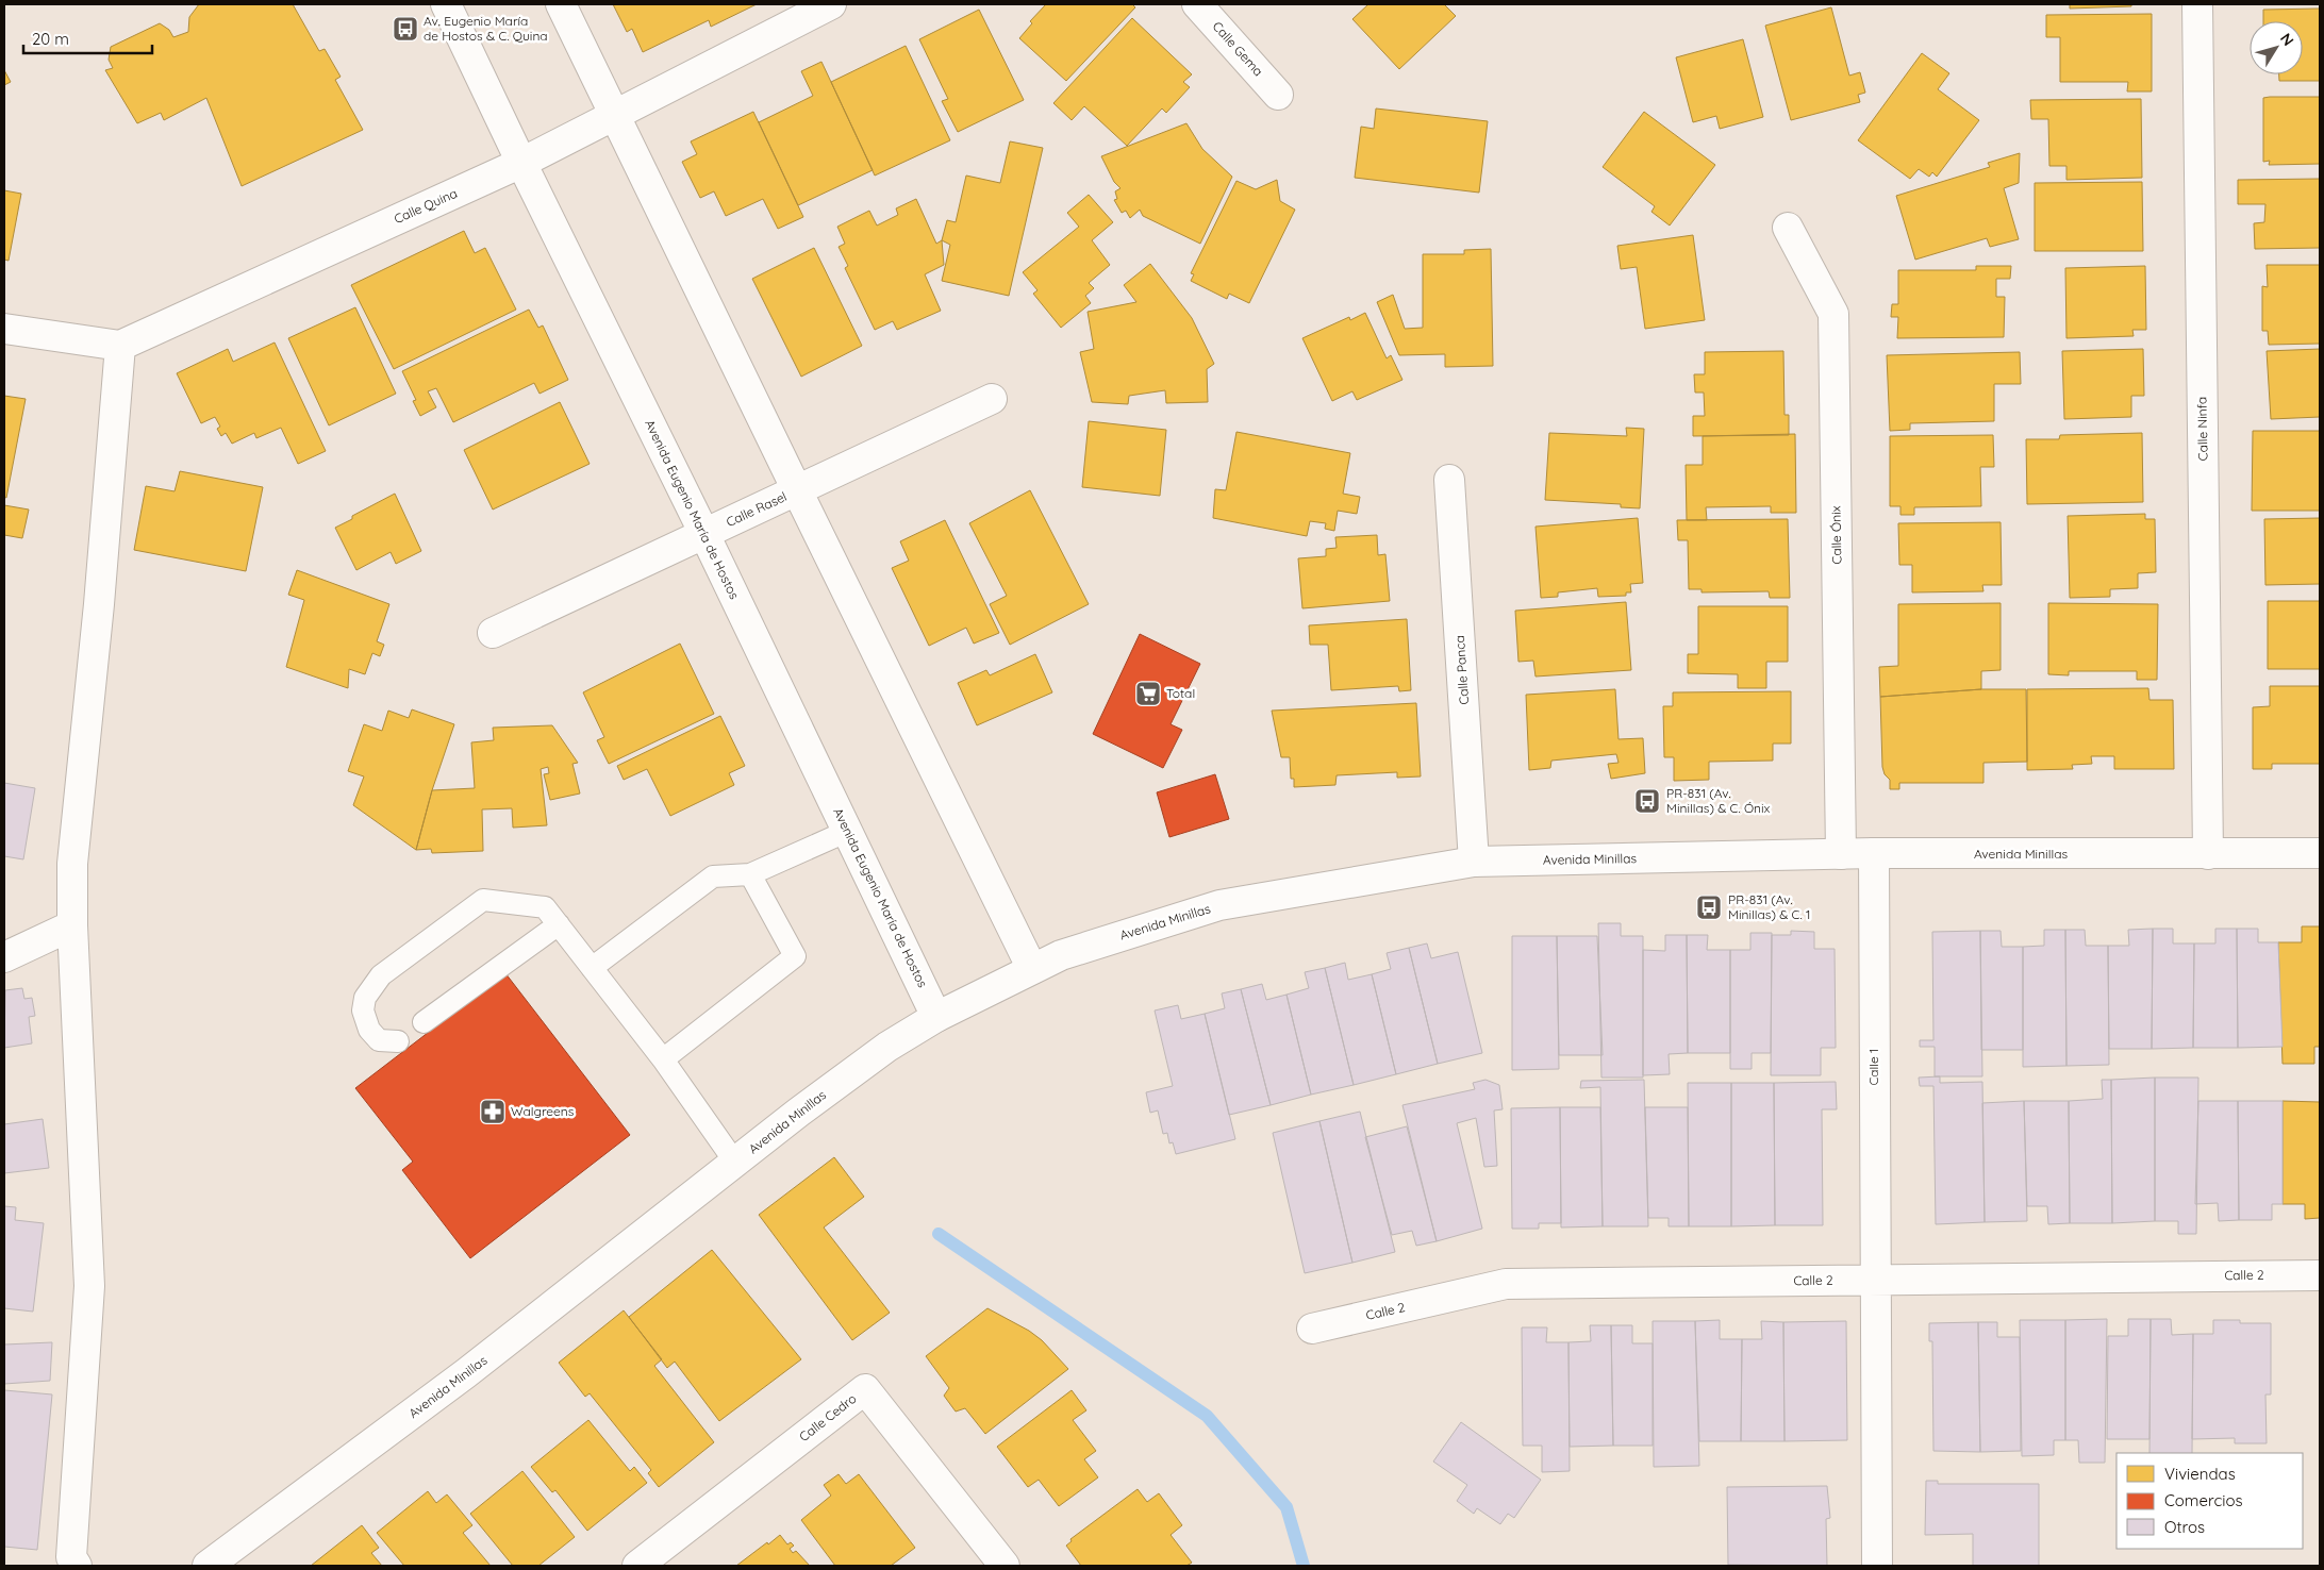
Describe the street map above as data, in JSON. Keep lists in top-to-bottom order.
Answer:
{
  "streets": {
    "street": [
      "Calle Gema",
      "Calle Quina",
      "Calle Ninfa",
      "Avenida Eugenio María de Hostos",
      "Calle Rasel",
      "Calle Ónix",
      "Calle Panca",
      "Avenida Minillas",
      "Calle 1",
      "Calle 2",
      "Calle Cedro"
    ]
  },
  "crossings": [
    ["Calle Quina", "Avenida Eugenio María de Hostos"],
    ["Calle Ninfa", "Avenida Minillas"],
    ["Avenida Eugenio María de Hostos", "Calle Rasel"],
    ["Avenida Eugenio María de Hostos", "Avenida Minillas"],
    ["Calle Ónix", "Avenida Minillas"],
    ["Calle Panca", "Avenida Minillas"],
    ["Avenida Minillas", "Calle 1"],
    ["Calle 1", "Calle 2"]
  ],
  "places": {
    "bus stop": ["Av. Eugenio María de Hostos & C. Quina", "PR-831 (Av. Minillas) & C. Ónix", "PR-831 (Av. Minillas) & C. 1"],
    "supermarket": ["Total"],
    "pharmacy": ["Walgreens"]
  },
  "legend": ["Viviendas", "Comercios", "Otros"],
  "scale_bar": "20 m",
  "north": "top right"
}
